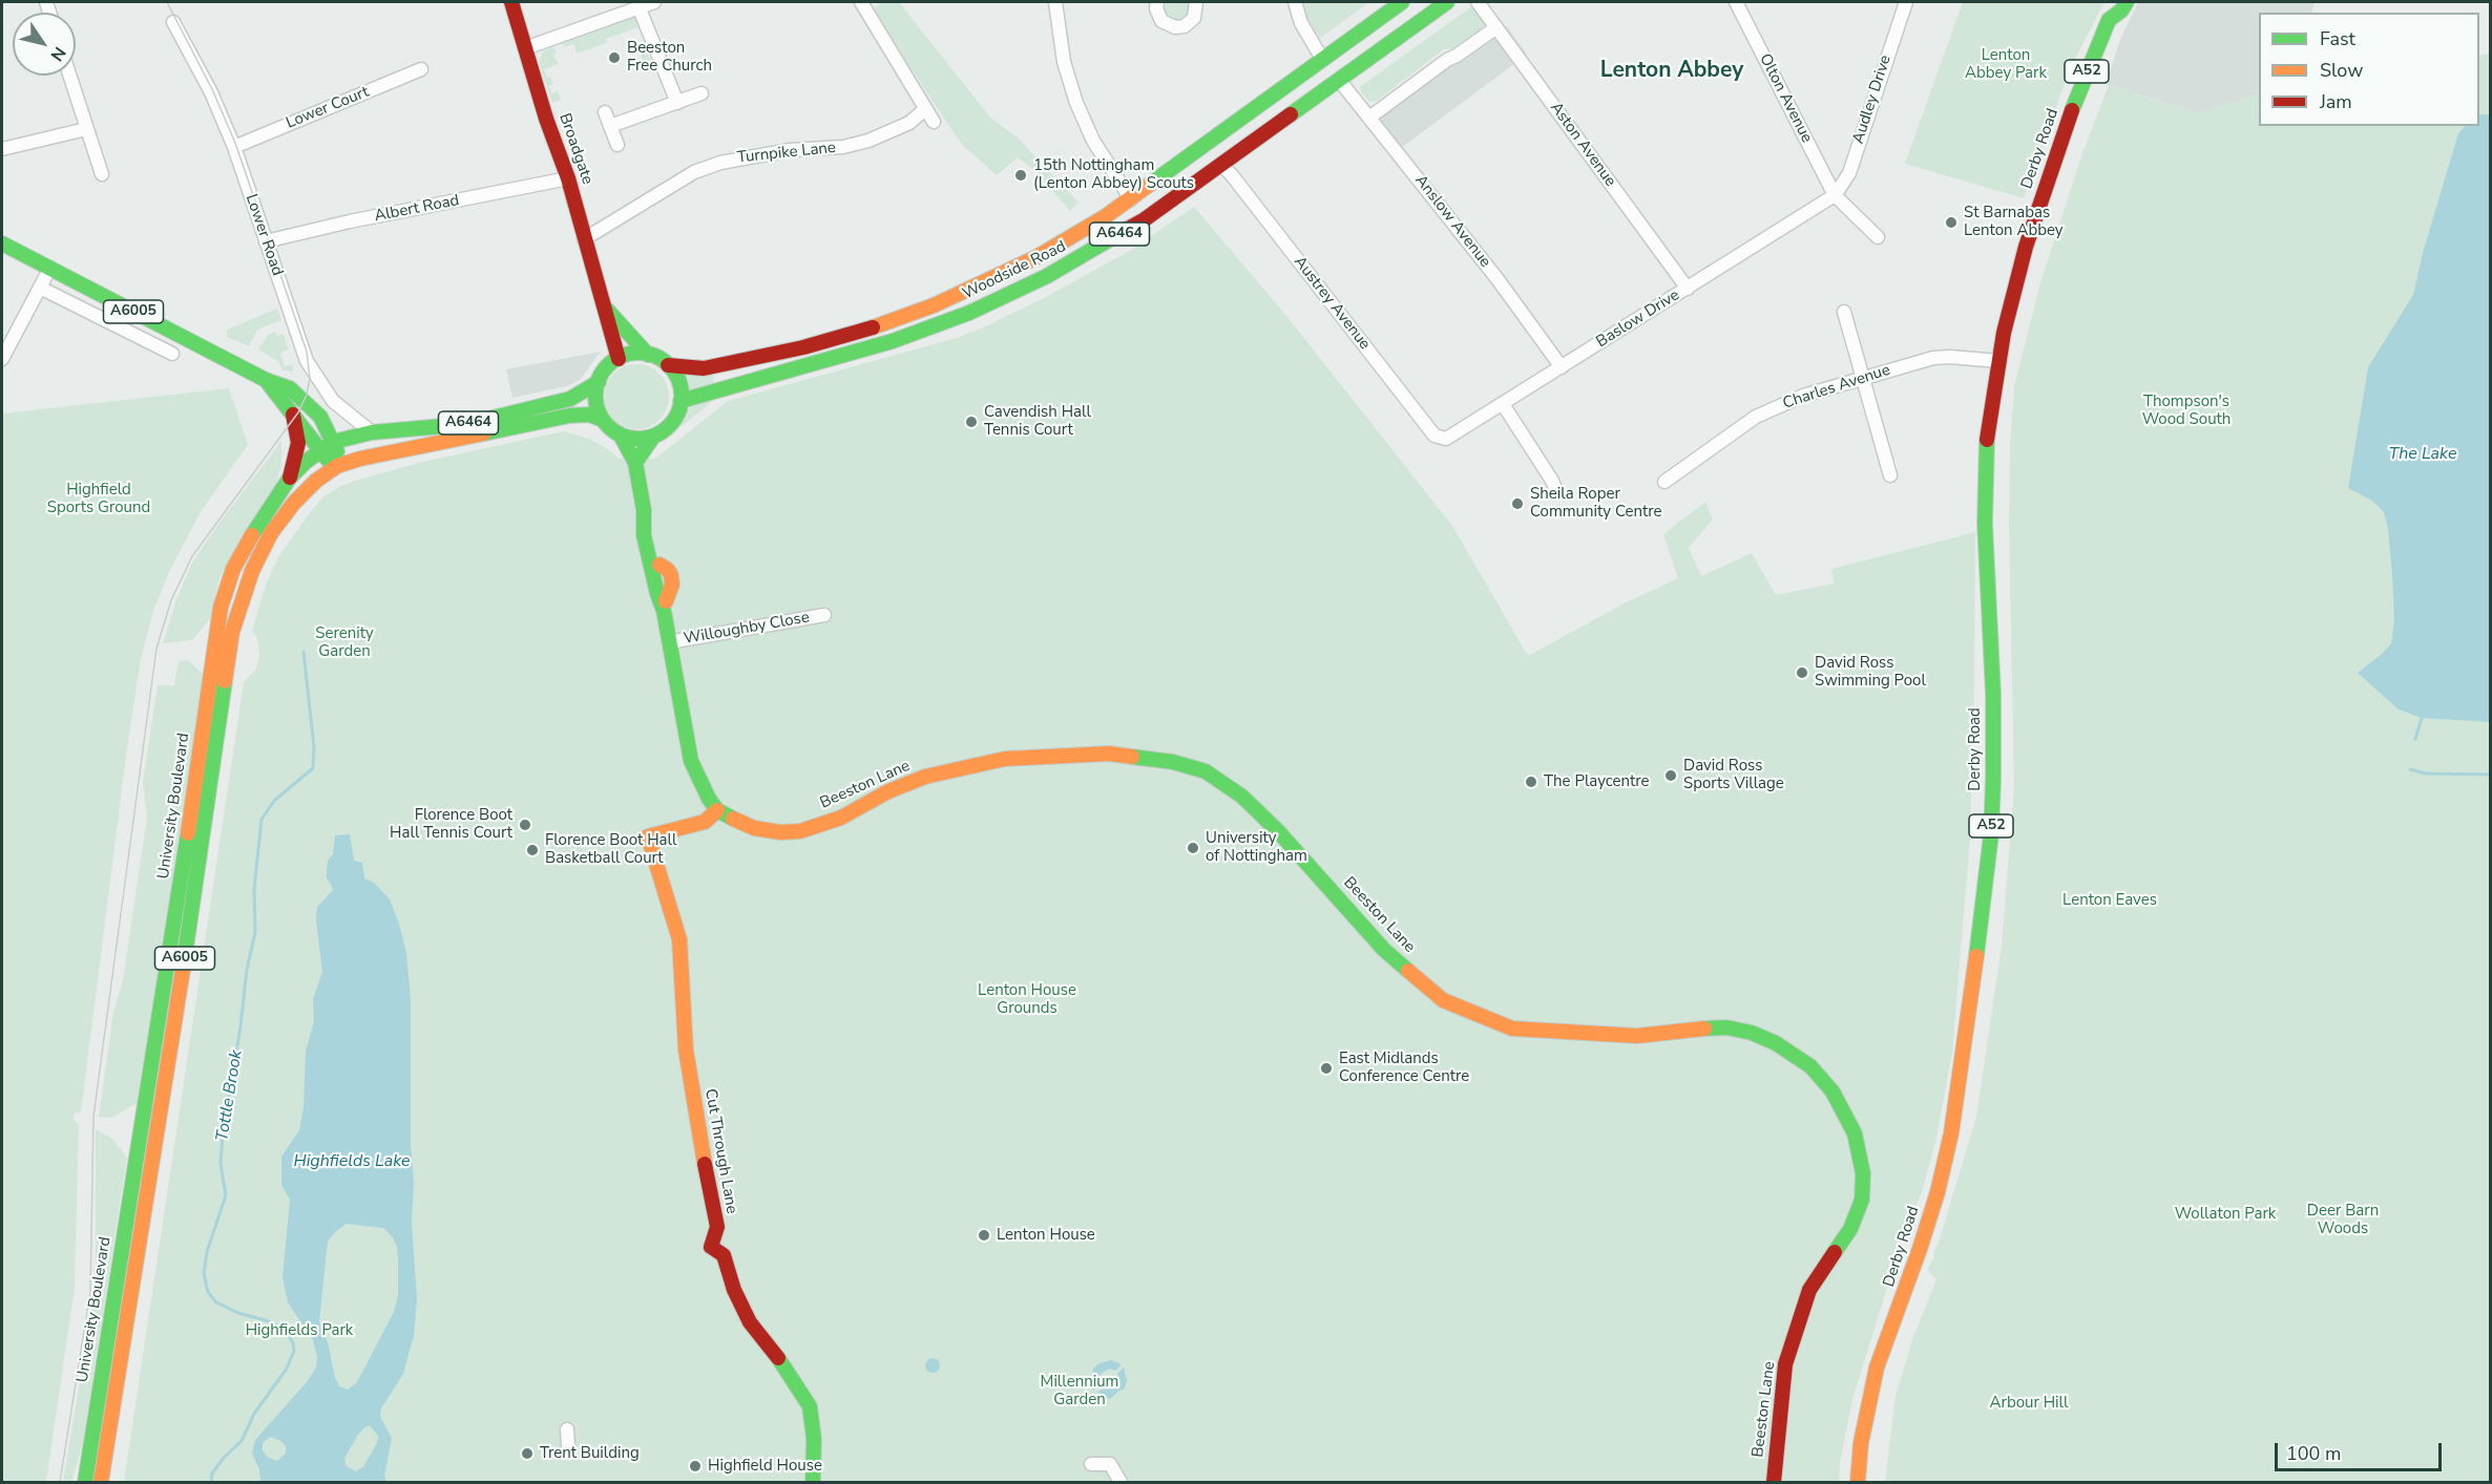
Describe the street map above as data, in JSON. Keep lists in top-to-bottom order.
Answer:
{
  "streets": {
    "main road": [
      "A52",
      "Broadgate",
      "Derby Road",
      "A6464",
      "Woodside Road",
      "A6005",
      "Beeston Lane",
      "University Boulevard",
      "Cut Through Lane"
    ],
    "street": [
      "Olton Avenue",
      "Audley Drive",
      "Lower Court",
      "Aston Avenue",
      "Turnpike Lane",
      "Albert Road",
      "Anslow Avenue",
      "Lower Road",
      "Austrey Avenue",
      "Baslow Drive",
      "Charles Avenue",
      "Willoughby Close"
    ]
  },
  "crossings": [
    ["Olton Avenue", "Audley Drive"],
    ["Olton Avenue", "Baslow Drive"],
    ["Audley Drive", "Baslow Drive"],
    ["Lower Court", "Lower Road"],
    ["Aston Avenue", "Baslow Drive"],
    ["Broadgate", "Turnpike Lane"],
    ["Broadgate", "Albert Road"],
    ["Broadgate", "Woodside Road"],
    ["Broadgate", "University Boulevard"],
    ["Derby Road", "Charles Avenue"],
    ["Albert Road", "Lower Road"],
    ["Anslow Avenue", "Woodside Road"],
    ["Anslow Avenue", "Baslow Drive"],
    ["Lower Road", "University Boulevard"],
    ["Woodside Road", "Austrey Avenue"],
    ["Woodside Road", "University Boulevard"],
    ["Austrey Avenue", "Baslow Drive"],
    ["A6005", "University Boulevard"],
    ["Beeston Lane", "Cut Through Lane"]
  ],
  "districts": ["Lenton Abbey"],
  "water": ["The Lake", "Tottle Brook", "Highfields Lake"],
  "parks": [
    "Lenton Abbey Park",
    "Thompson's Wood South",
    "Highfield Sports Ground",
    "Serenity Garden",
    "Lenton Eaves",
    "Lenton House Grounds",
    "Deer Barn Woods",
    "Wollaton Park",
    "Highfields Park",
    "Millennium Garden",
    "Arbour Hill"
  ],
  "places": [
    "Beeston Free Church",
    "15th Nottingham (Lenton Abbey) Scouts",
    "St Barnabas Lenton Abbey",
    "Cavendish Hall Tennis Court",
    "Sheila Roper Community Centre",
    "David Ross Swimming Pool",
    "David Ross Sports Village",
    "The Playcentre",
    "Florence Boot Hall Tennis Court",
    "University of Nottingham",
    "Florence Boot Hall Basketball Court",
    "East Midlands Conference Centre",
    "Lenton House",
    "Trent Building",
    "Highfield House"
  ],
  "legend": ["Fast", "Slow", "Jam"],
  "scale_bar": "100 m",
  "north": "bottom right"
}
